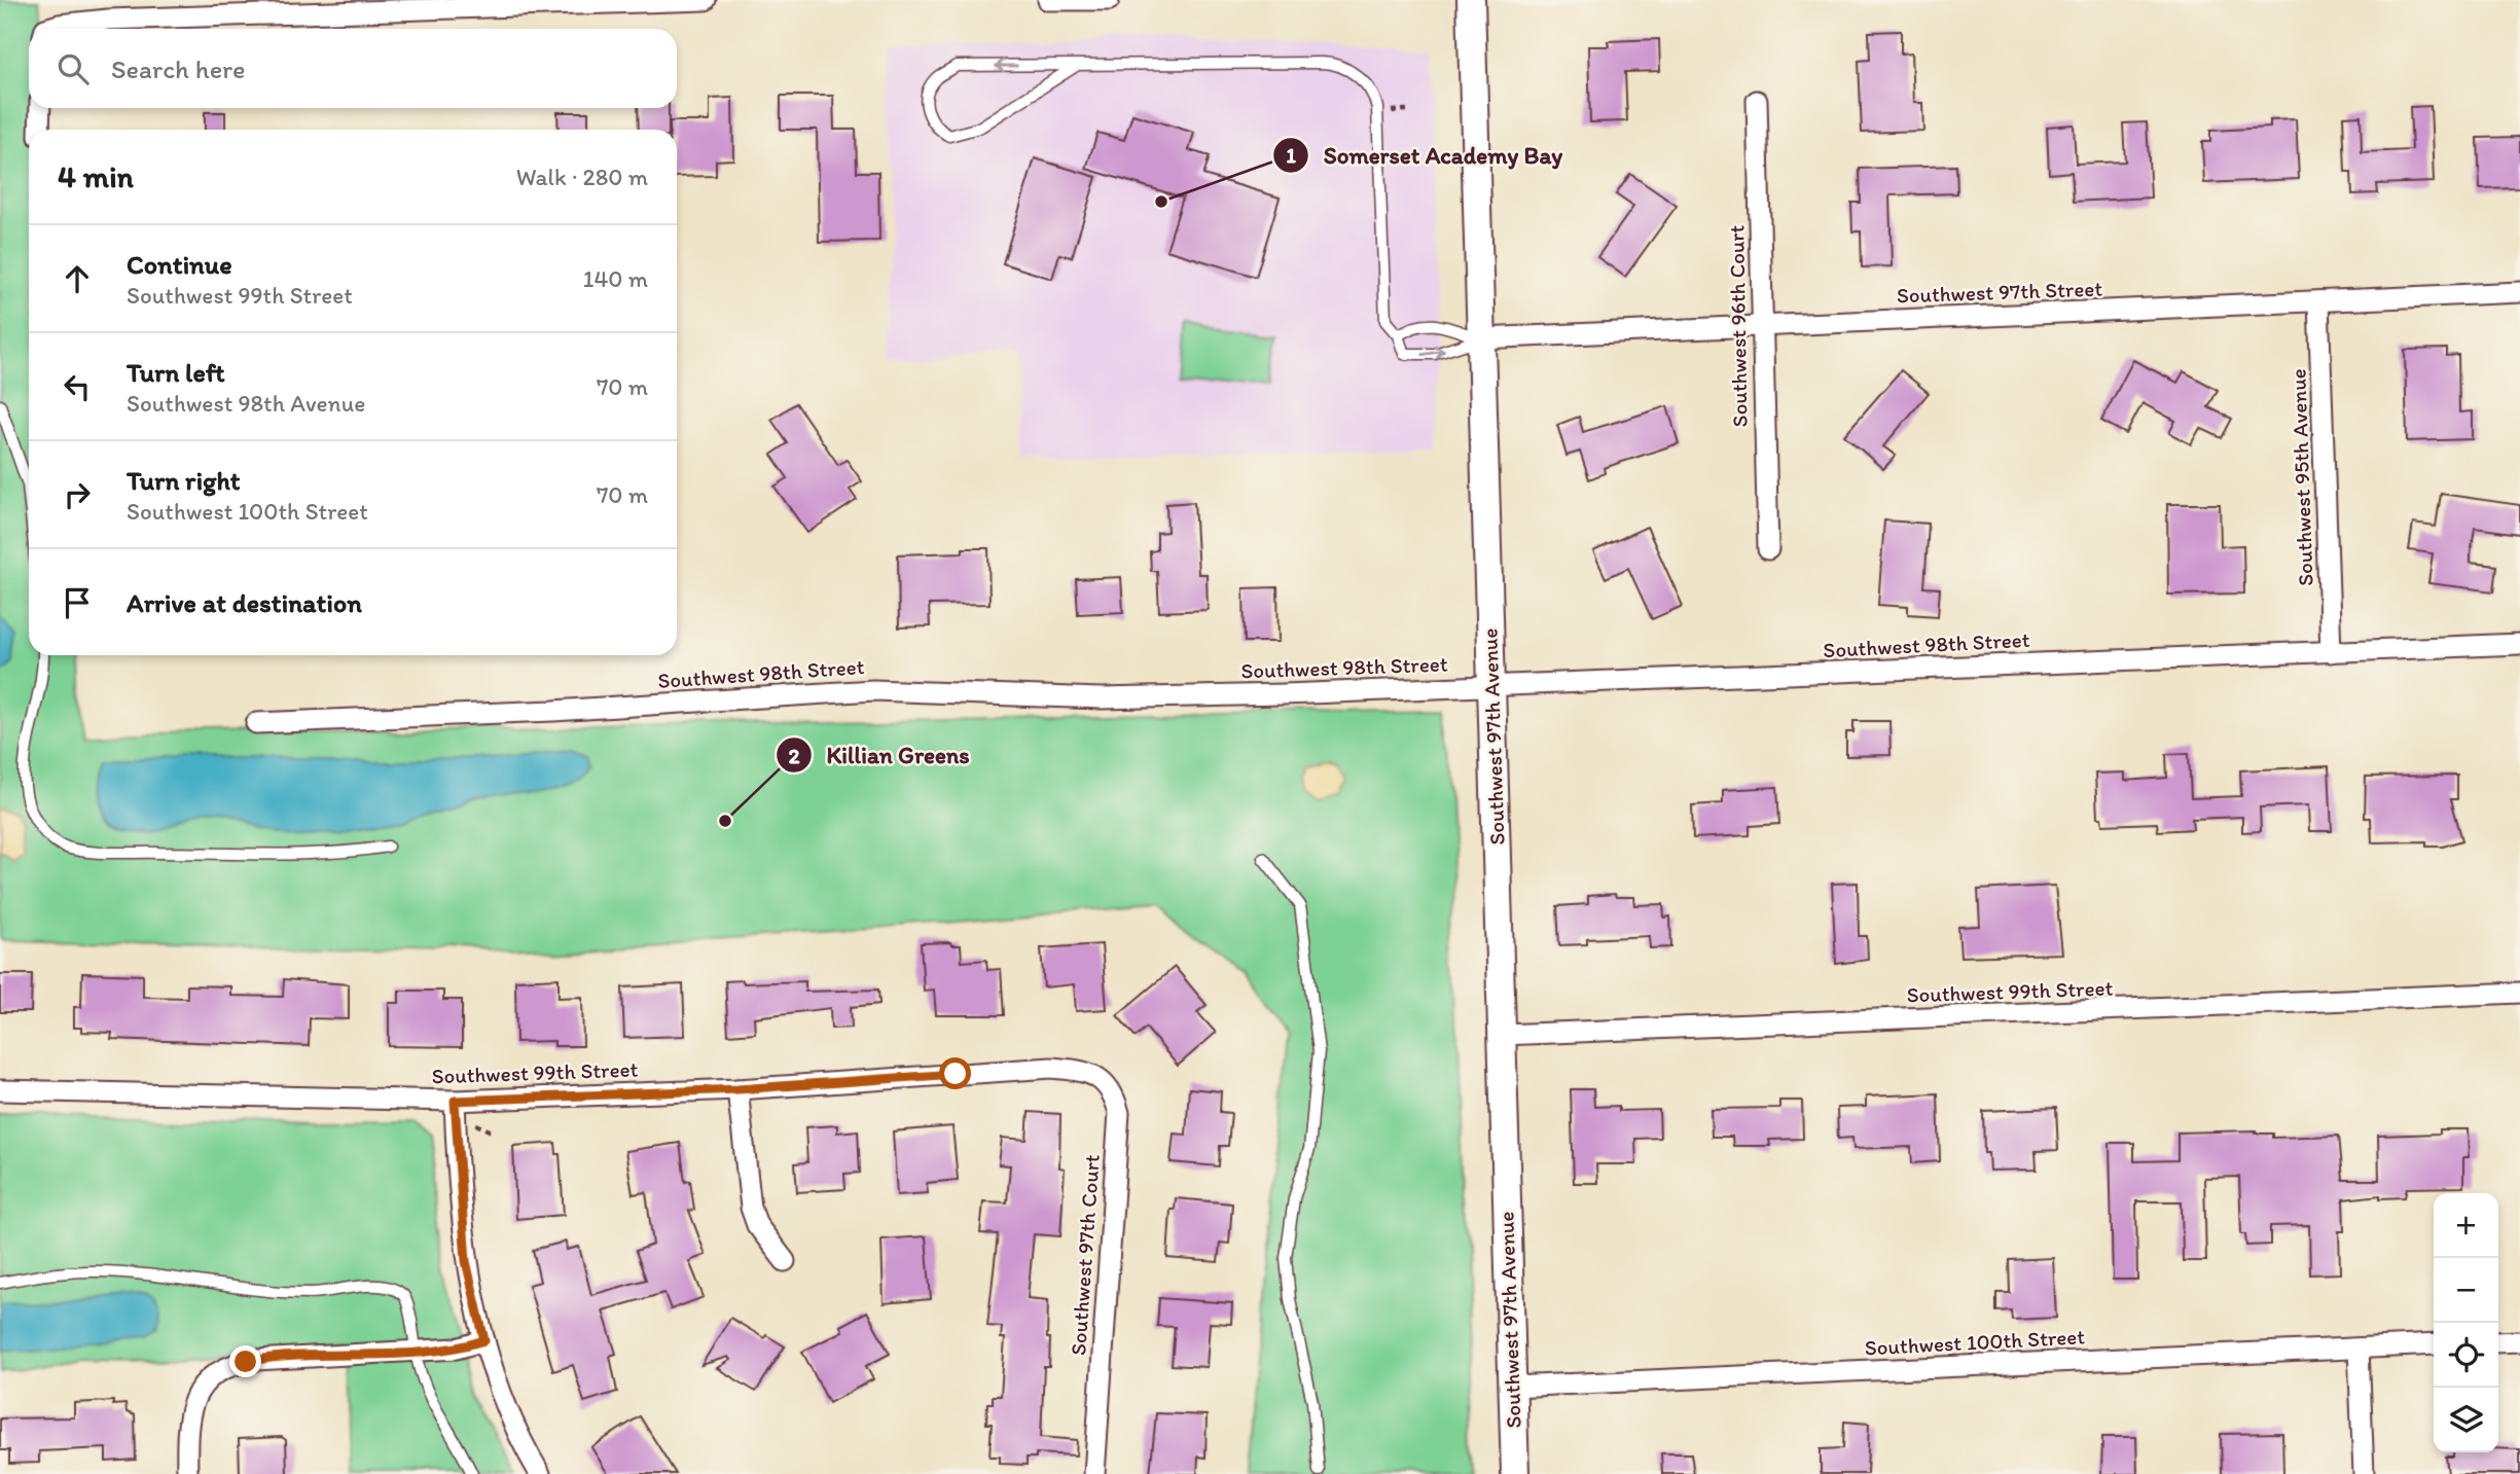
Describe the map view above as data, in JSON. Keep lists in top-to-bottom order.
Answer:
{
  "streets": {
    "street": [
      "Southwest 97th Street",
      "Southwest 96th Court",
      "Southwest 95th Avenue",
      "Southwest 98th Street",
      "Southwest 97th Avenue",
      "Southwest 99th Street",
      "Southwest 97th Court",
      "Southwest 100th Street"
    ]
  },
  "crossings": [
    ["Southwest 97th Street", "Southwest 96th Court"],
    ["Southwest 97th Street", "Southwest 95th Avenue"],
    ["Southwest 97th Street", "Southwest 97th Avenue"],
    ["Southwest 95th Avenue", "Southwest 98th Street"],
    ["Southwest 98th Street", "Southwest 97th Avenue"],
    ["Southwest 97th Avenue", "Southwest 99th Street"],
    ["Southwest 97th Avenue", "Southwest 100th Street"],
    ["Southwest 99th Street", "Southwest 97th Court"]
  ],
  "places": ["Somerset Academy Bay", "Killian Greens"],
  "page": {
    "search": "Search here",
    "heading": ["4 min", "Walk · 280 m"],
    "list": [
      ["Continue", "Southwest 99th Street", "140 m"],
      ["Turn left", "Southwest 98th Avenue", "70 m"],
      ["Turn right", "Southwest 100th Street", "70 m"],
      "Arrive at destination"
    ],
    "map_buttons": ["+", "−"]
  }
}
